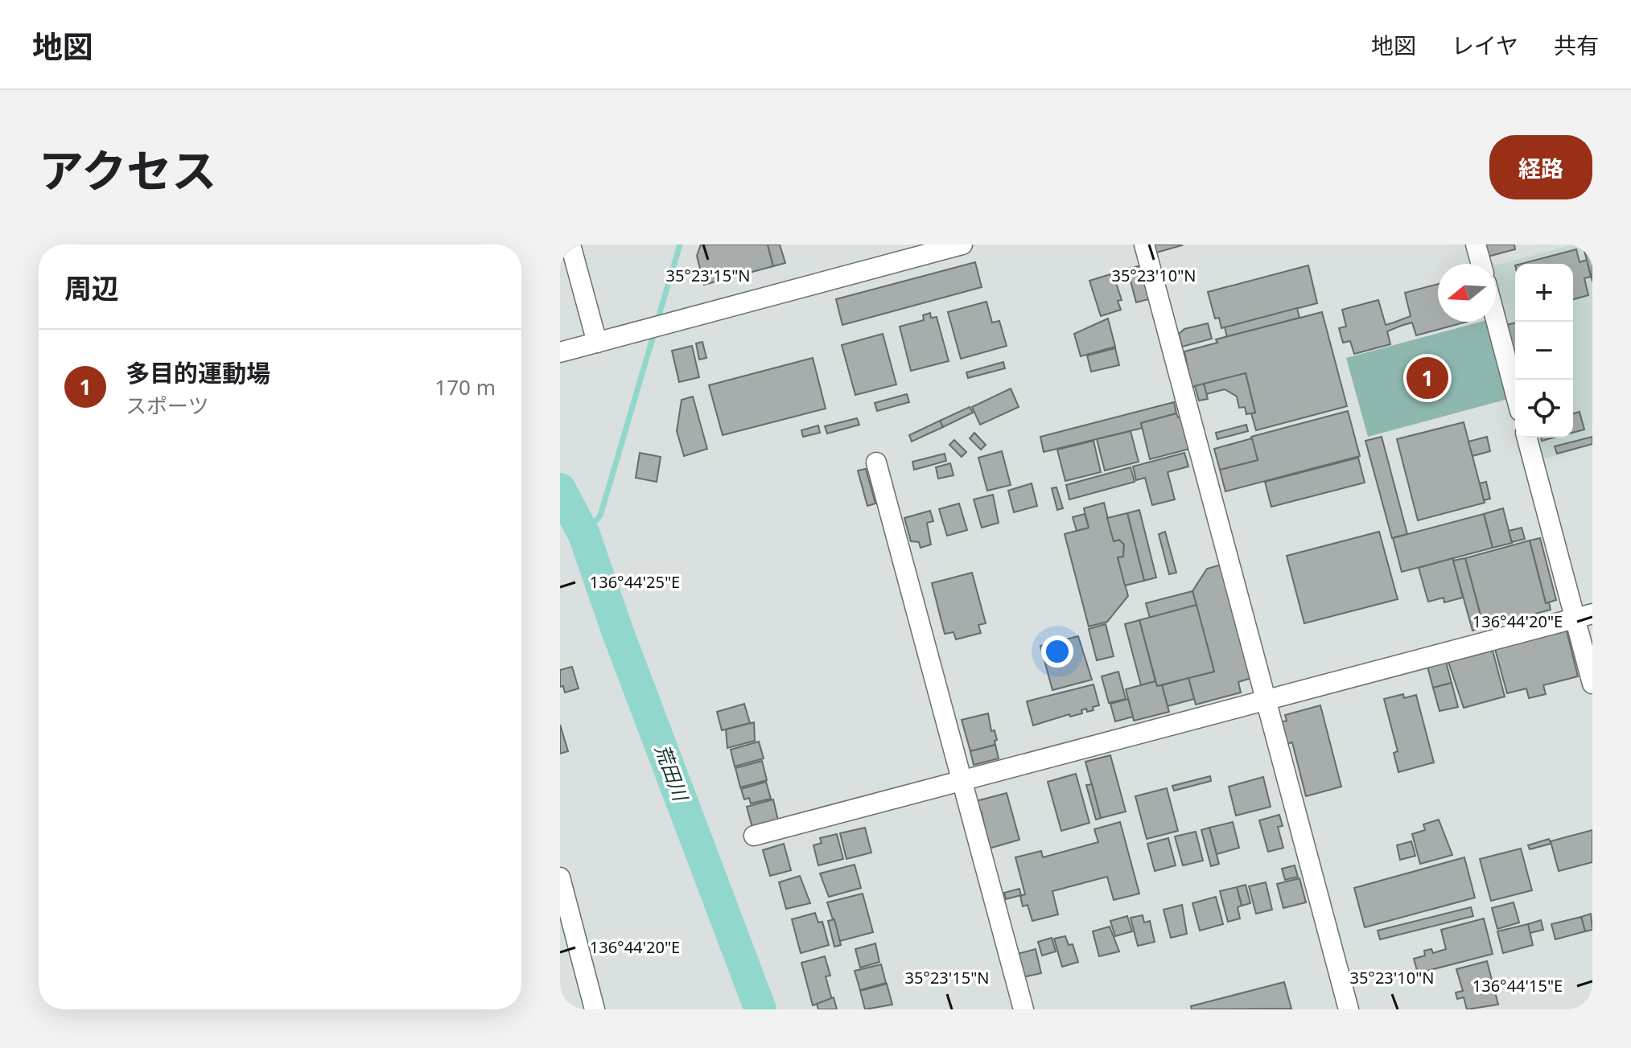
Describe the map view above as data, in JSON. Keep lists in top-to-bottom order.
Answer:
{
  "water": ["荒田川"],
  "north": "left",
  "page": {
    "header": "地図",
    "nav": ["地図", "レイヤ", "共有"],
    "title": "アクセス",
    "buttons": "経路",
    "heading": "周辺",
    "map_buttons": ["+", "−"],
    "list": [
      {
        "mark": "1",
        "name": "多目的運動場",
        "note": "スポーツ",
        "value": "170 m"
      }
    ],
    "pins": "1"
  },
  "coordinates": [
    "35°23'15\"N",
    "35°23'10\"N",
    "136°44'25\"E",
    "136°44'20\"E",
    "136°44'15\"E"
  ]
}
